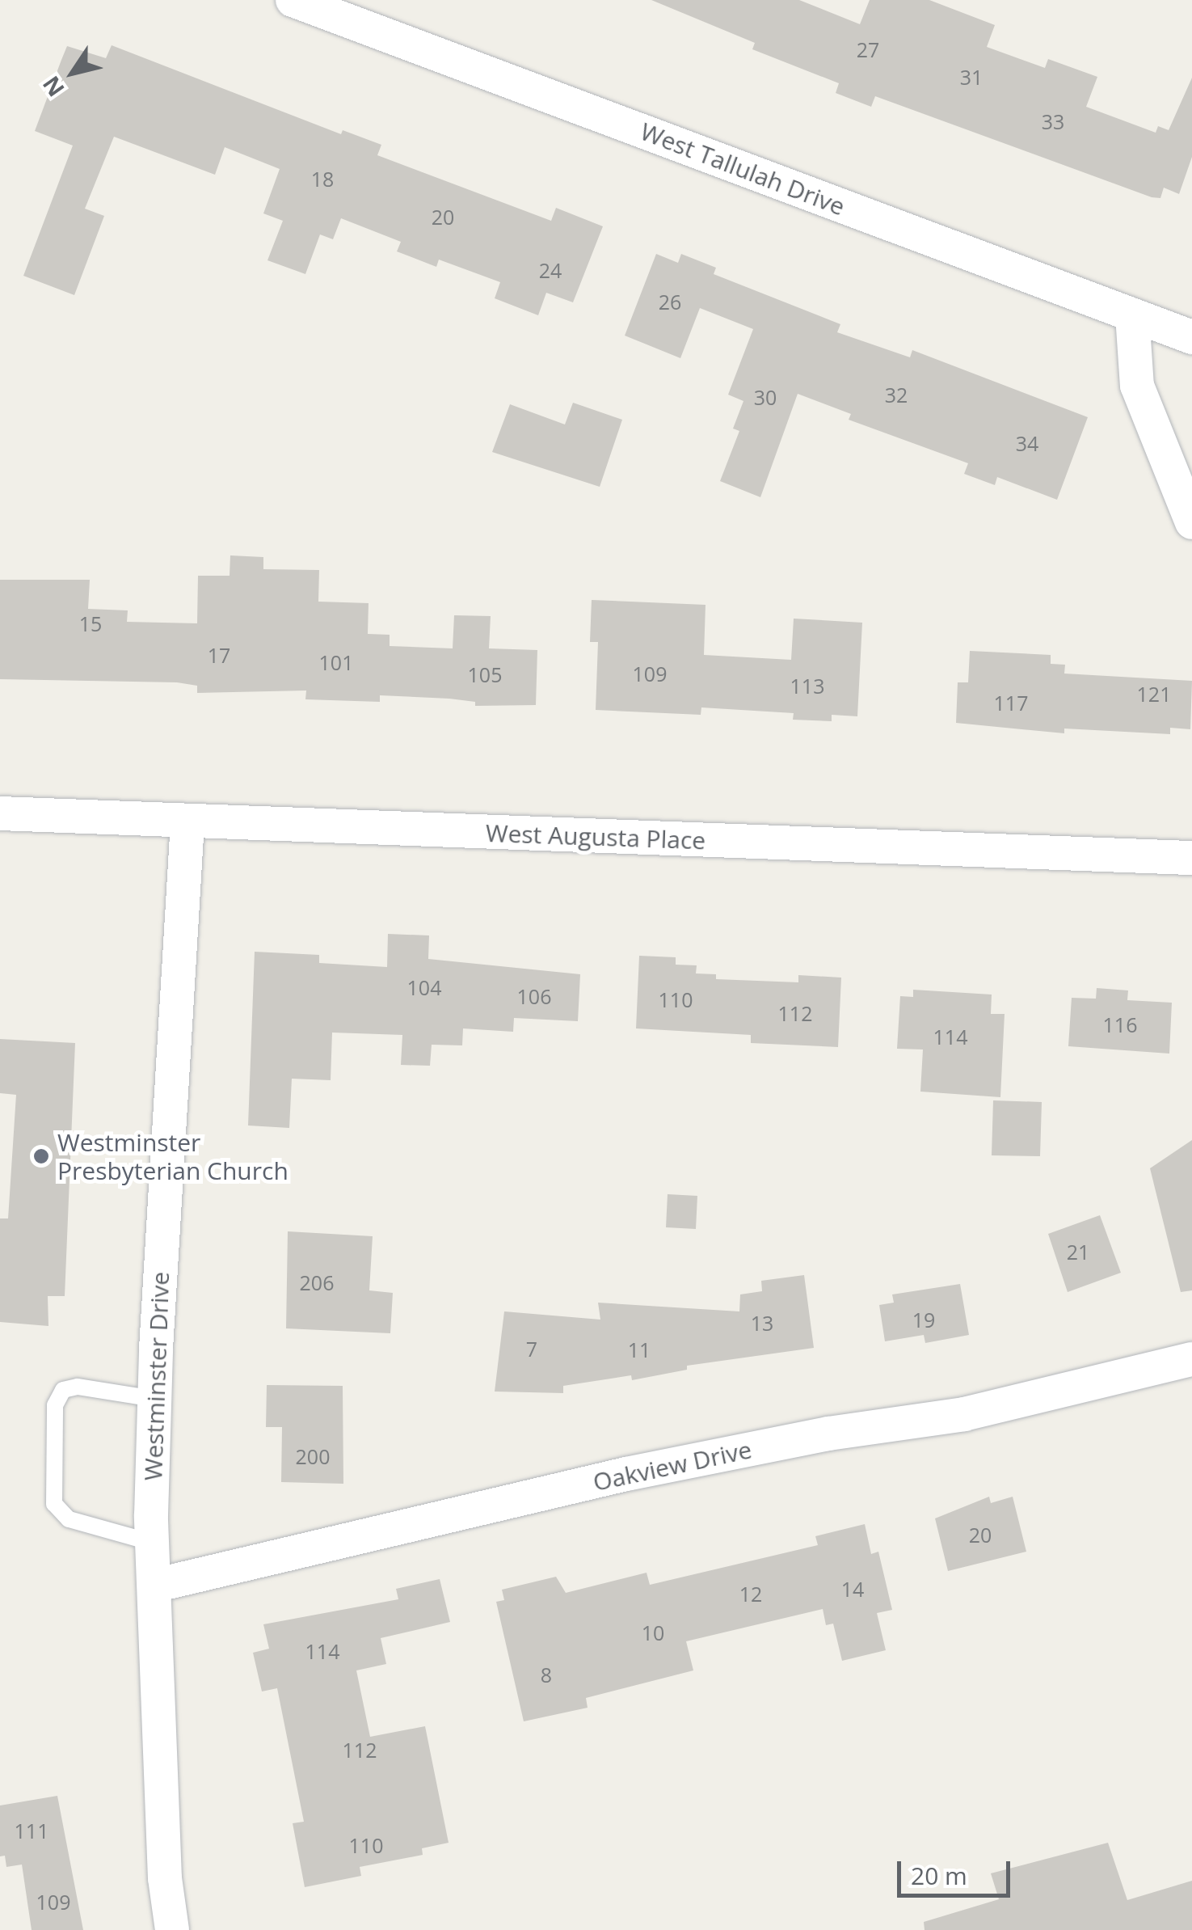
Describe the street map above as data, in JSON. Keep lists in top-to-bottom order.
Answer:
{
  "streets": {
    "street": [
      "West Tallulah Drive",
      "West Augusta Place",
      "Westminster Drive",
      "Oakview Drive"
    ]
  },
  "crossings": [
    ["West Augusta Place", "Westminster Drive"],
    ["Westminster Drive", "Oakview Drive"]
  ],
  "places": ["Westminster Presbyterian Church"],
  "house_numbers": [
    "27",
    "31",
    "33",
    "18",
    "20",
    "24",
    "26",
    "32",
    "30",
    "34",
    "15",
    "17",
    "101",
    "109",
    "105",
    "113",
    "121",
    "117",
    "104",
    "106",
    "110",
    "112",
    "116",
    "114",
    "21",
    "206",
    "19",
    "13",
    "7",
    "11",
    "200",
    "20",
    "14",
    "12",
    "10",
    "114",
    "8",
    "112",
    "111",
    "110",
    "109"
  ],
  "scale_bar": "20 m",
  "north": "bottom left"
}
